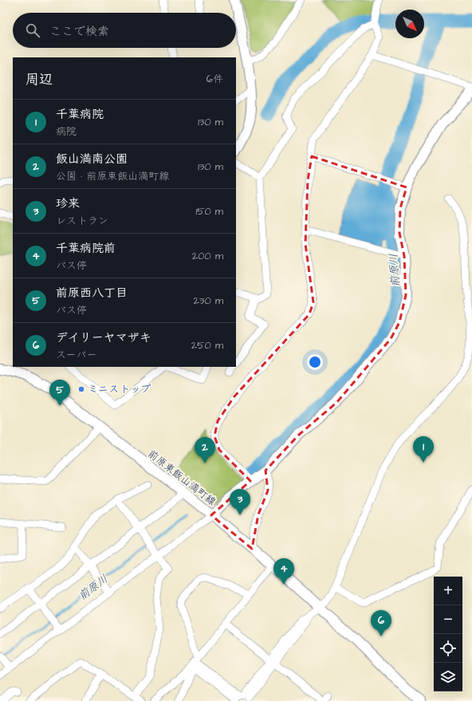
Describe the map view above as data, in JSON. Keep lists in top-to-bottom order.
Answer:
{
  "streets": {
    "street": ["前原東飯山満町線"]
  },
  "water": ["前原川"],
  "places": ["ミニストップ"],
  "north": "bottom right",
  "page": {
    "search": "ここで検索",
    "heading": ["周辺", "6件"],
    "list": [
      {
        "mark": "1",
        "name": "千葉病院",
        "note": "病院",
        "value": "130 m"
      },
      {
        "mark": "2",
        "name": "飯山満南公園",
        "note": "公園 · 前原東飯山満町線",
        "value": "130 m"
      },
      {
        "mark": "3",
        "name": "珍来",
        "note": "レストラン",
        "value": "150 m"
      },
      {
        "mark": "4",
        "name": "千葉病院前",
        "note": "バス停",
        "value": "200 m"
      },
      {
        "mark": "5",
        "name": "前原西八丁目",
        "note": "バス停",
        "value": "230 m"
      },
      {
        "mark": "6",
        "name": "デイリーヤマザキ",
        "note": "スーパー",
        "value": "250 m"
      }
    ],
    "pins": [
      "5",
      "1",
      "2",
      "3",
      "4",
      "6"
    ],
    "map_buttons": ["+", "−"]
  }
}
